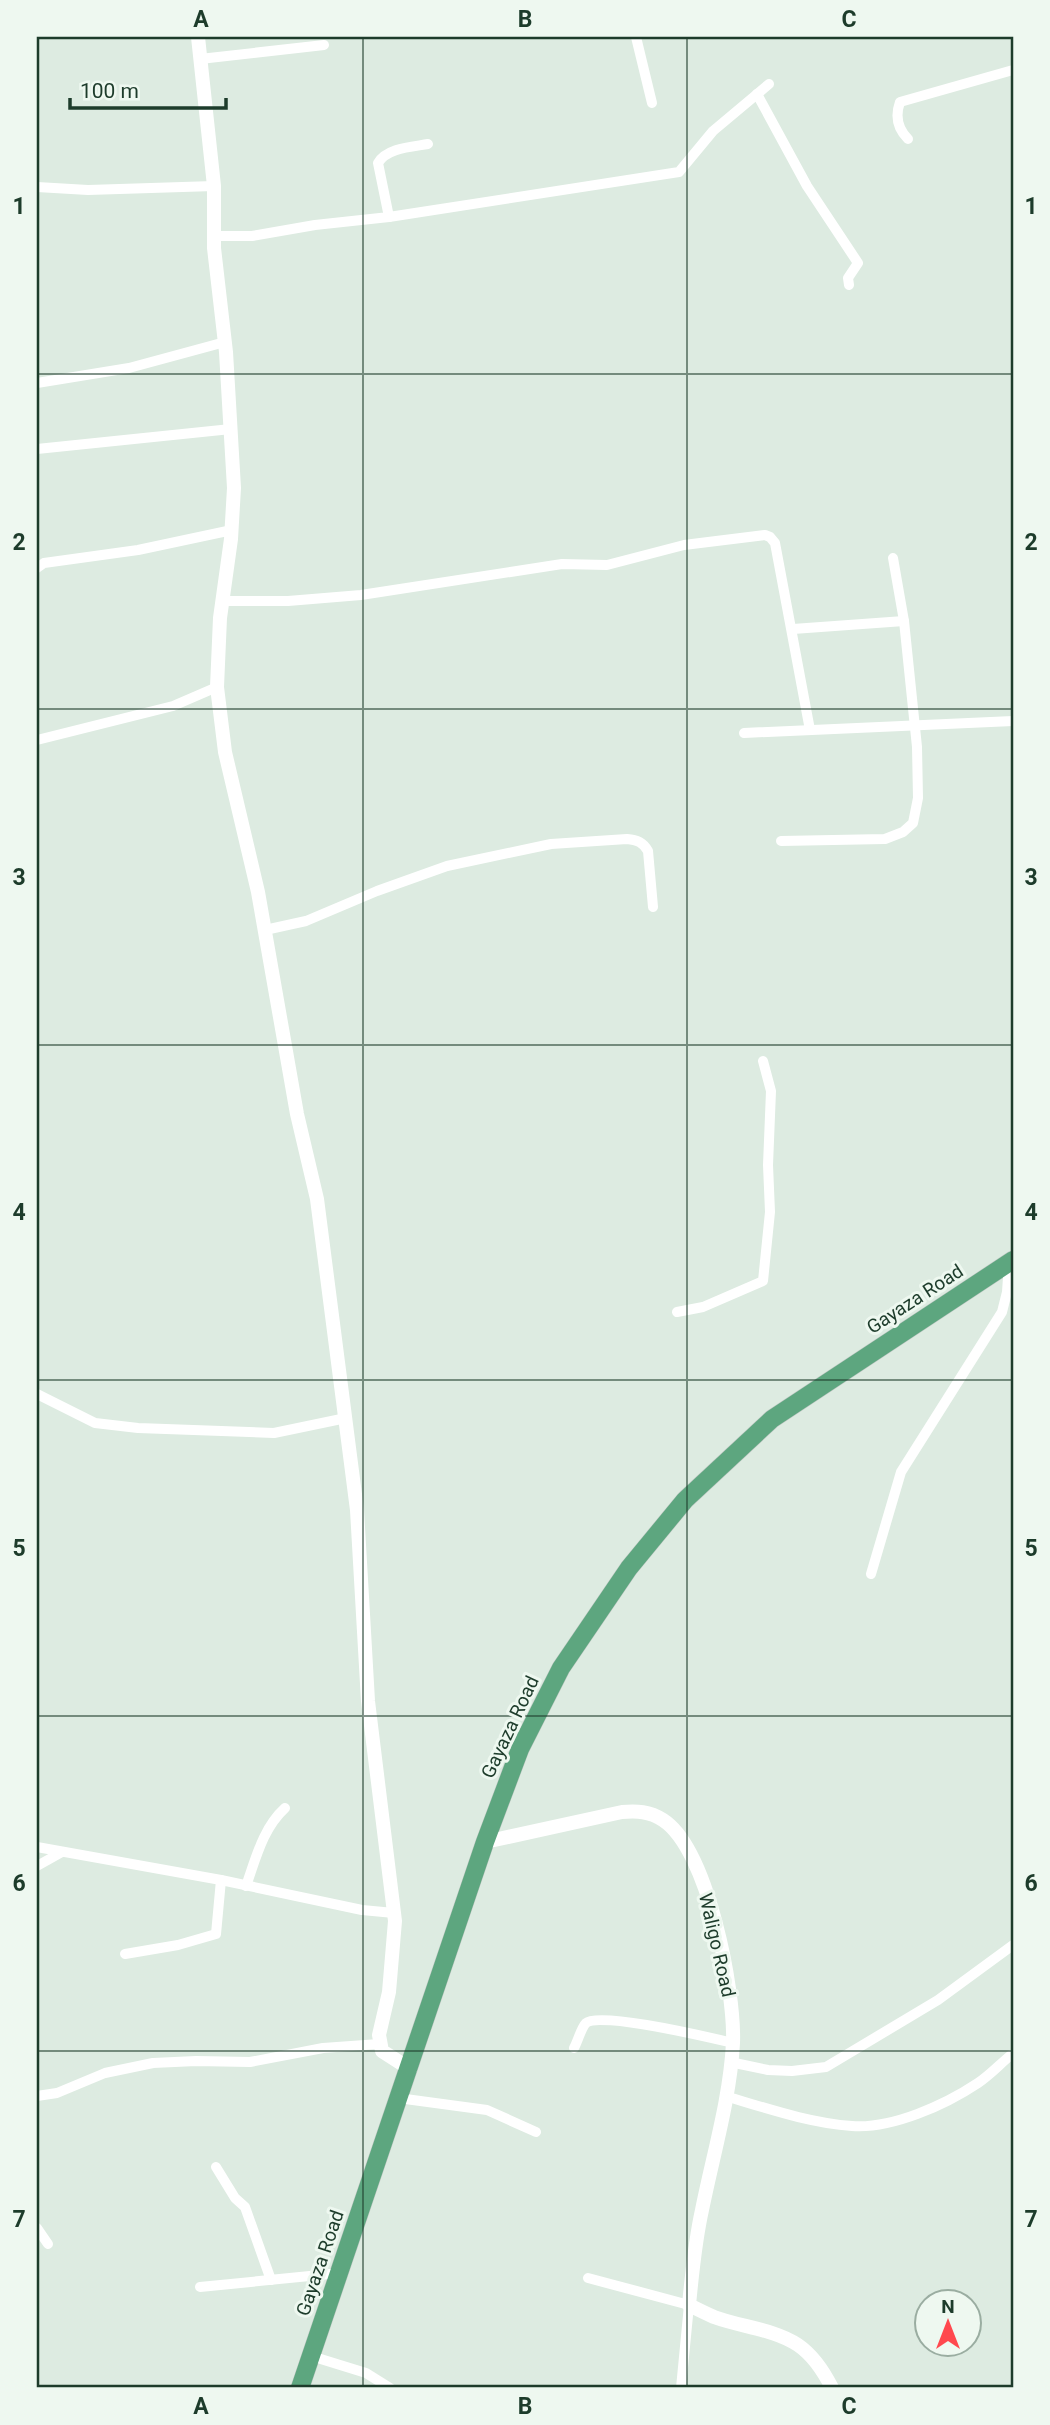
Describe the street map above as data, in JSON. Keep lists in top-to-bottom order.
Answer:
{
  "streets": {
    "main road": ["Gayaza Road"],
    "street": ["Waligo Road"]
  },
  "crossings": [
    ["Gayaza Road", "Waligo Road"]
  ],
  "scale_bar": "100 m",
  "north": "top",
  "grid": {
    "columns": ["A", "B", "C"],
    "rows": [
      "1",
      "2",
      "3",
      "4",
      "5",
      "6",
      "7"
    ]
  }
}
